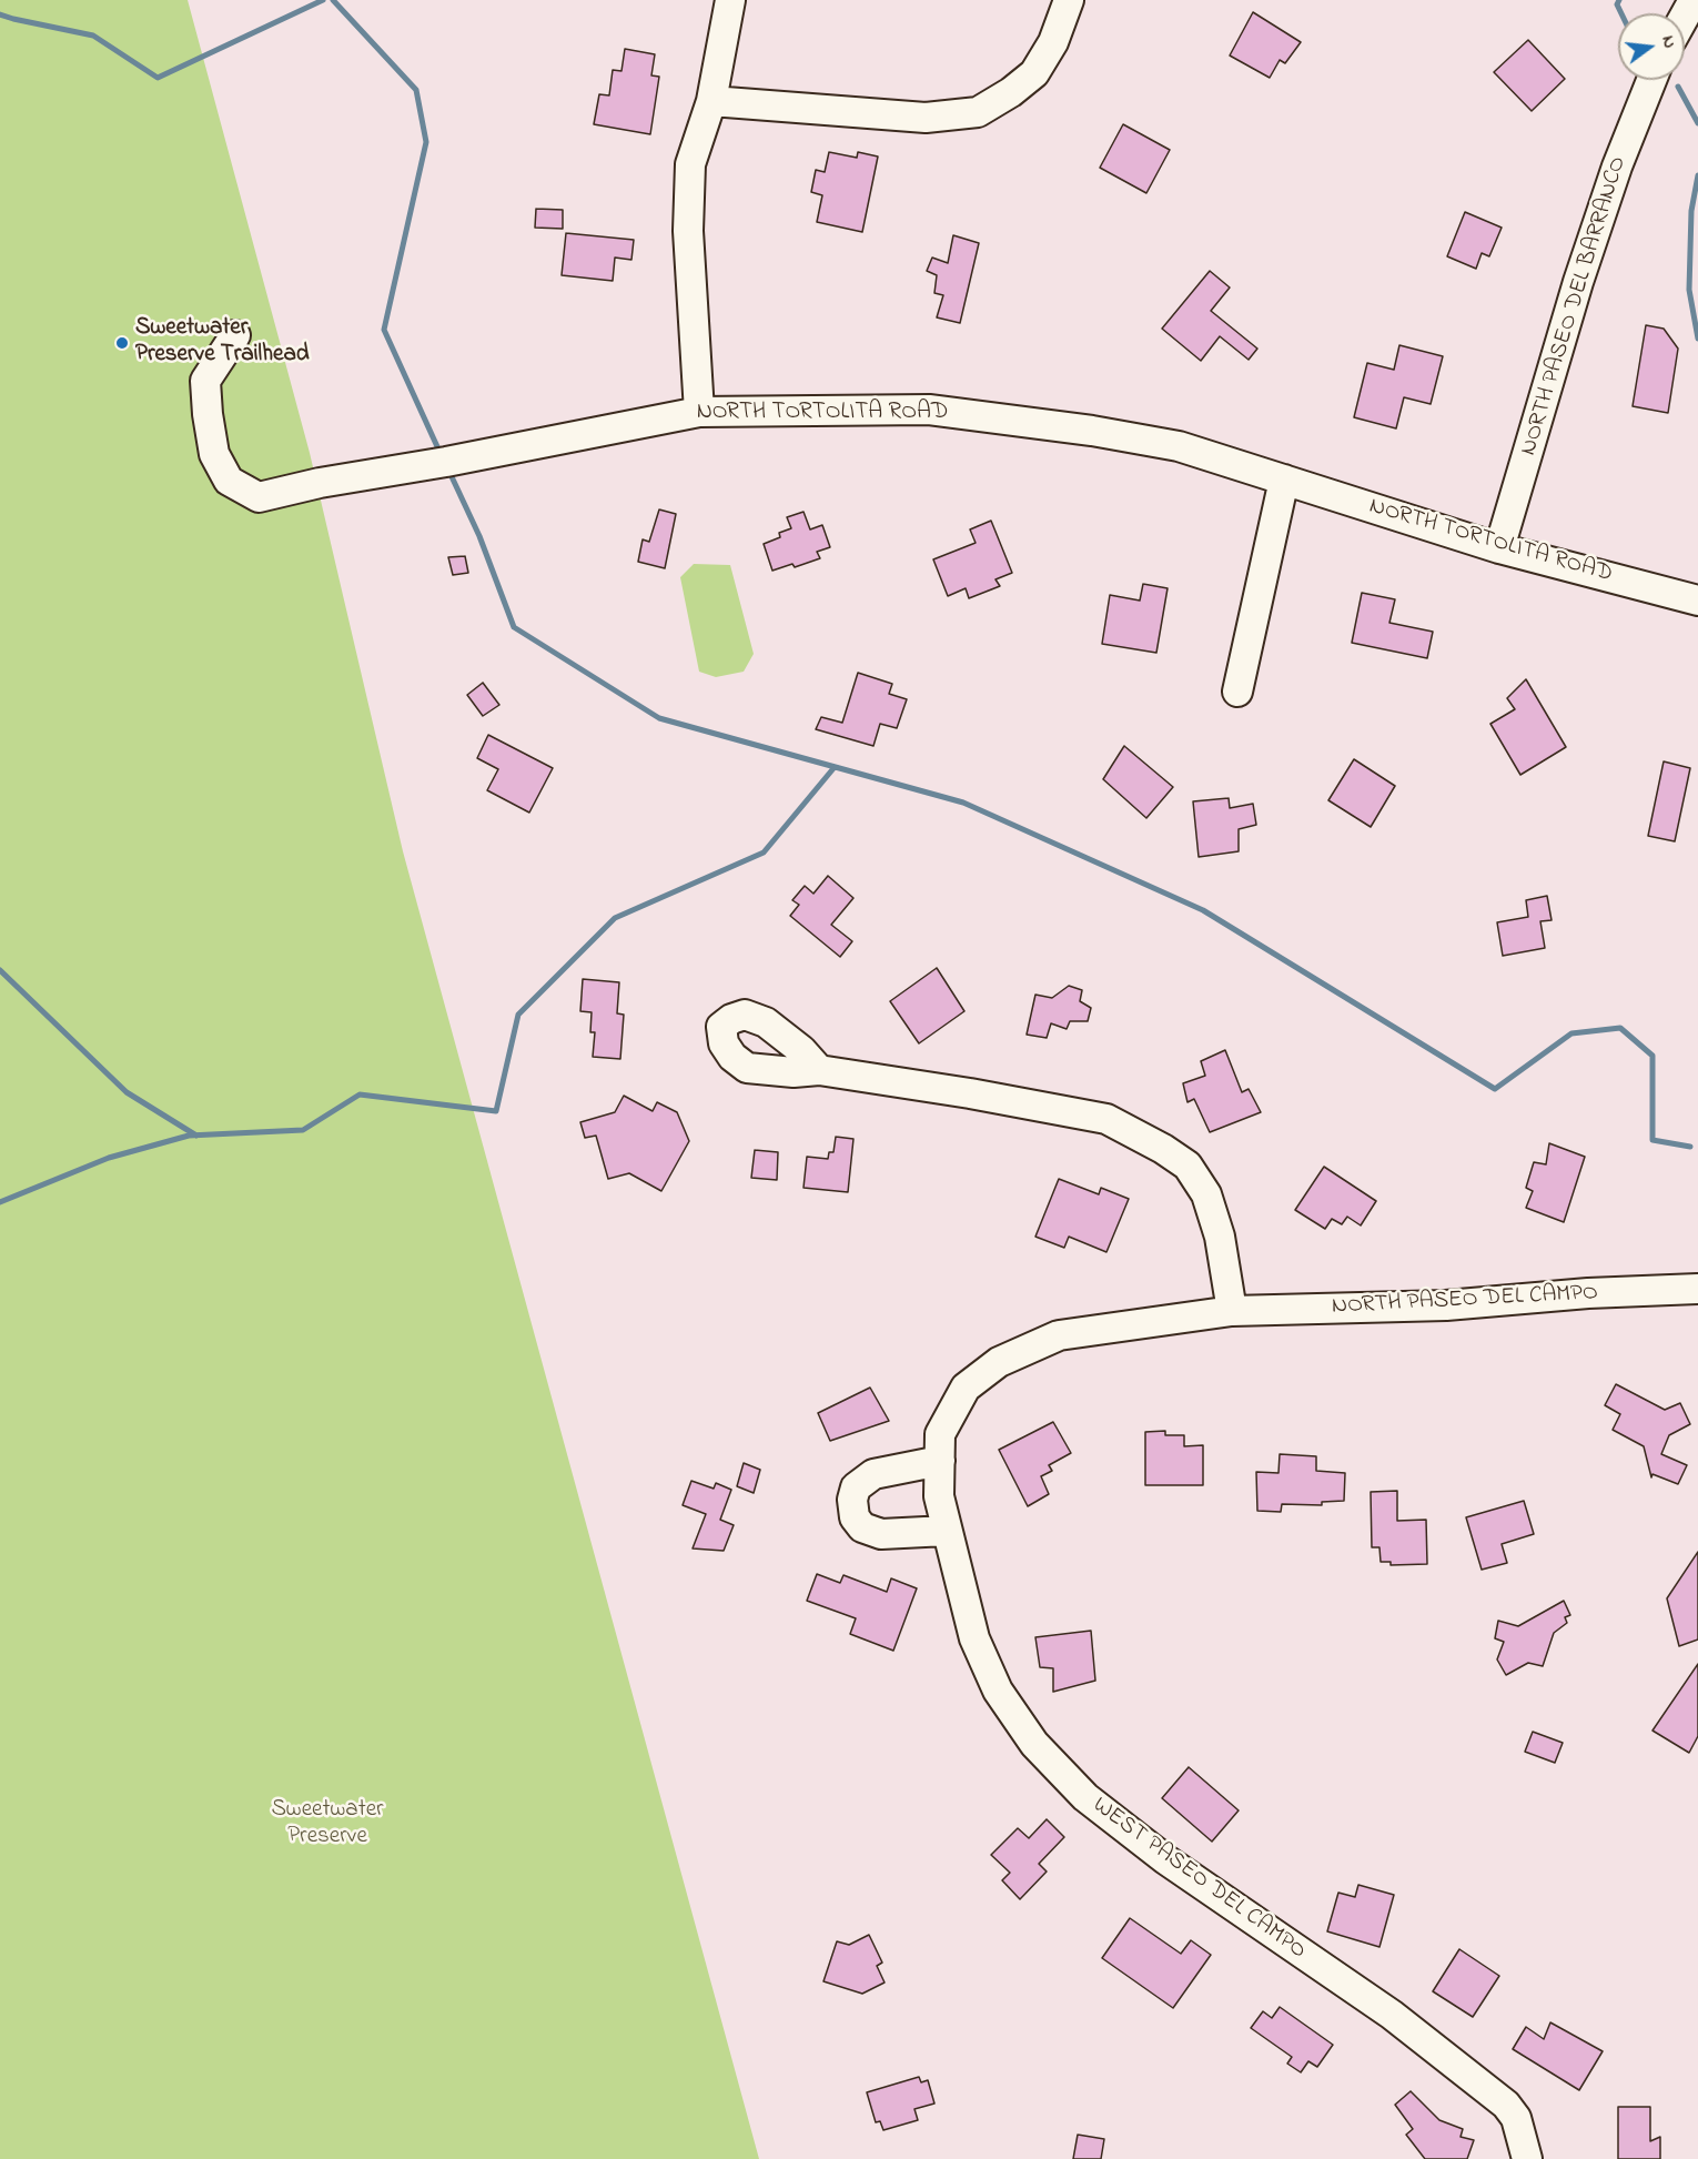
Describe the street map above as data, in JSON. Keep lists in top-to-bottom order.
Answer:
{
  "streets": {
    "street": [
      "NORTH PASEO DEL BARRANCO",
      "NORTH TORTOLITA ROAD",
      "NORTH PASEO DEL CAMPO",
      "WEST PASEO DEL CAMPO"
    ]
  },
  "crossings": [
    ["NORTH PASEO DEL BARRANCO", "NORTH TORTOLITA ROAD"],
    ["NORTH PASEO DEL CAMPO", "WEST PASEO DEL CAMPO"]
  ],
  "parks": ["Sweetwater Preserve"],
  "places": ["Sweetwater Preserve Trailhead"],
  "north": "right"
}
